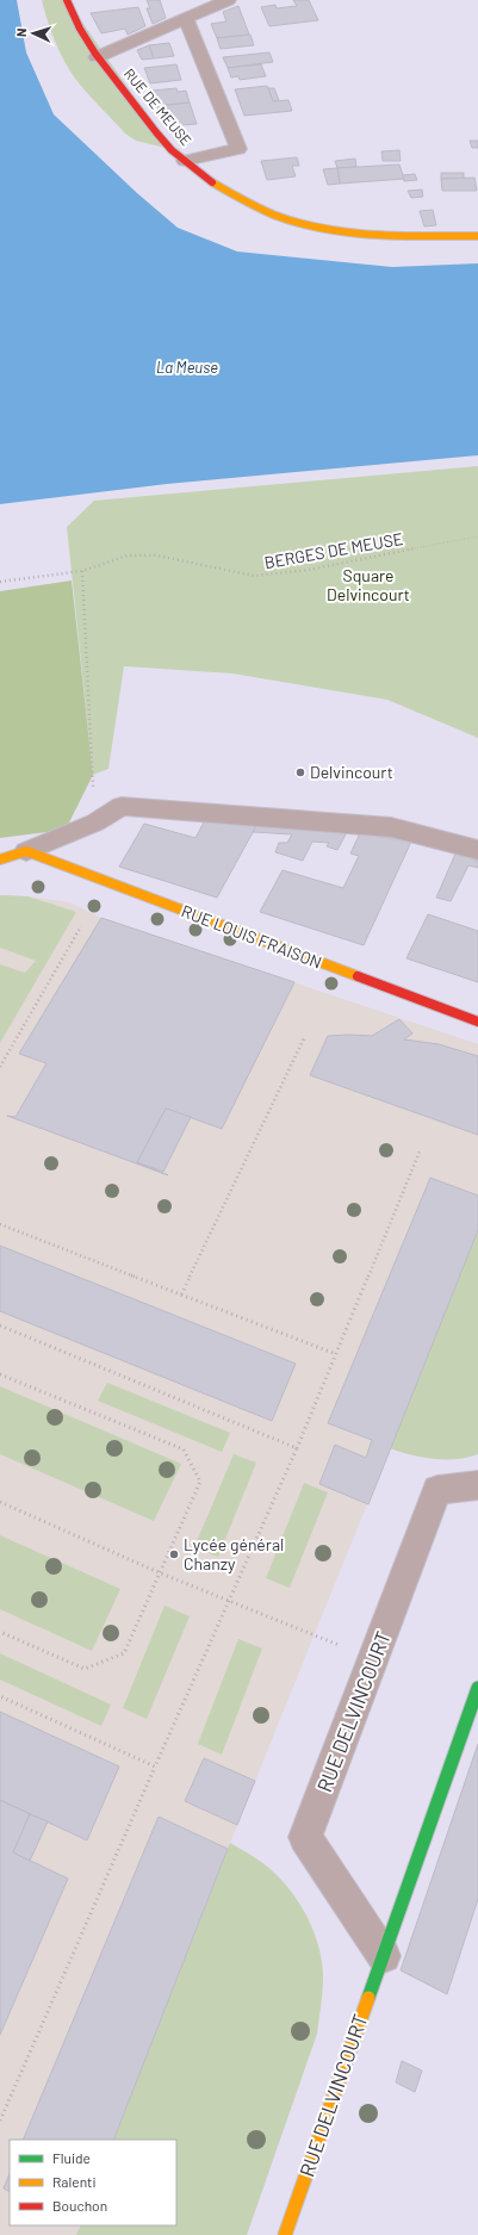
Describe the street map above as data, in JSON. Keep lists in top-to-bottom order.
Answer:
{
  "streets": {
    "street": ["RUE DE MEUSE", "RUE LOUIS FRAISON", "RUE DELVINCOURT"],
    "path": ["BERGES DE MEUSE"]
  },
  "water": ["La Meuse"],
  "parks": ["Square Delvincourt"],
  "places": ["Delvincourt", "Lycée général Chanzy"],
  "legend": ["Fluide", "Ralenti", "Bouchon"],
  "north": "left"
}
